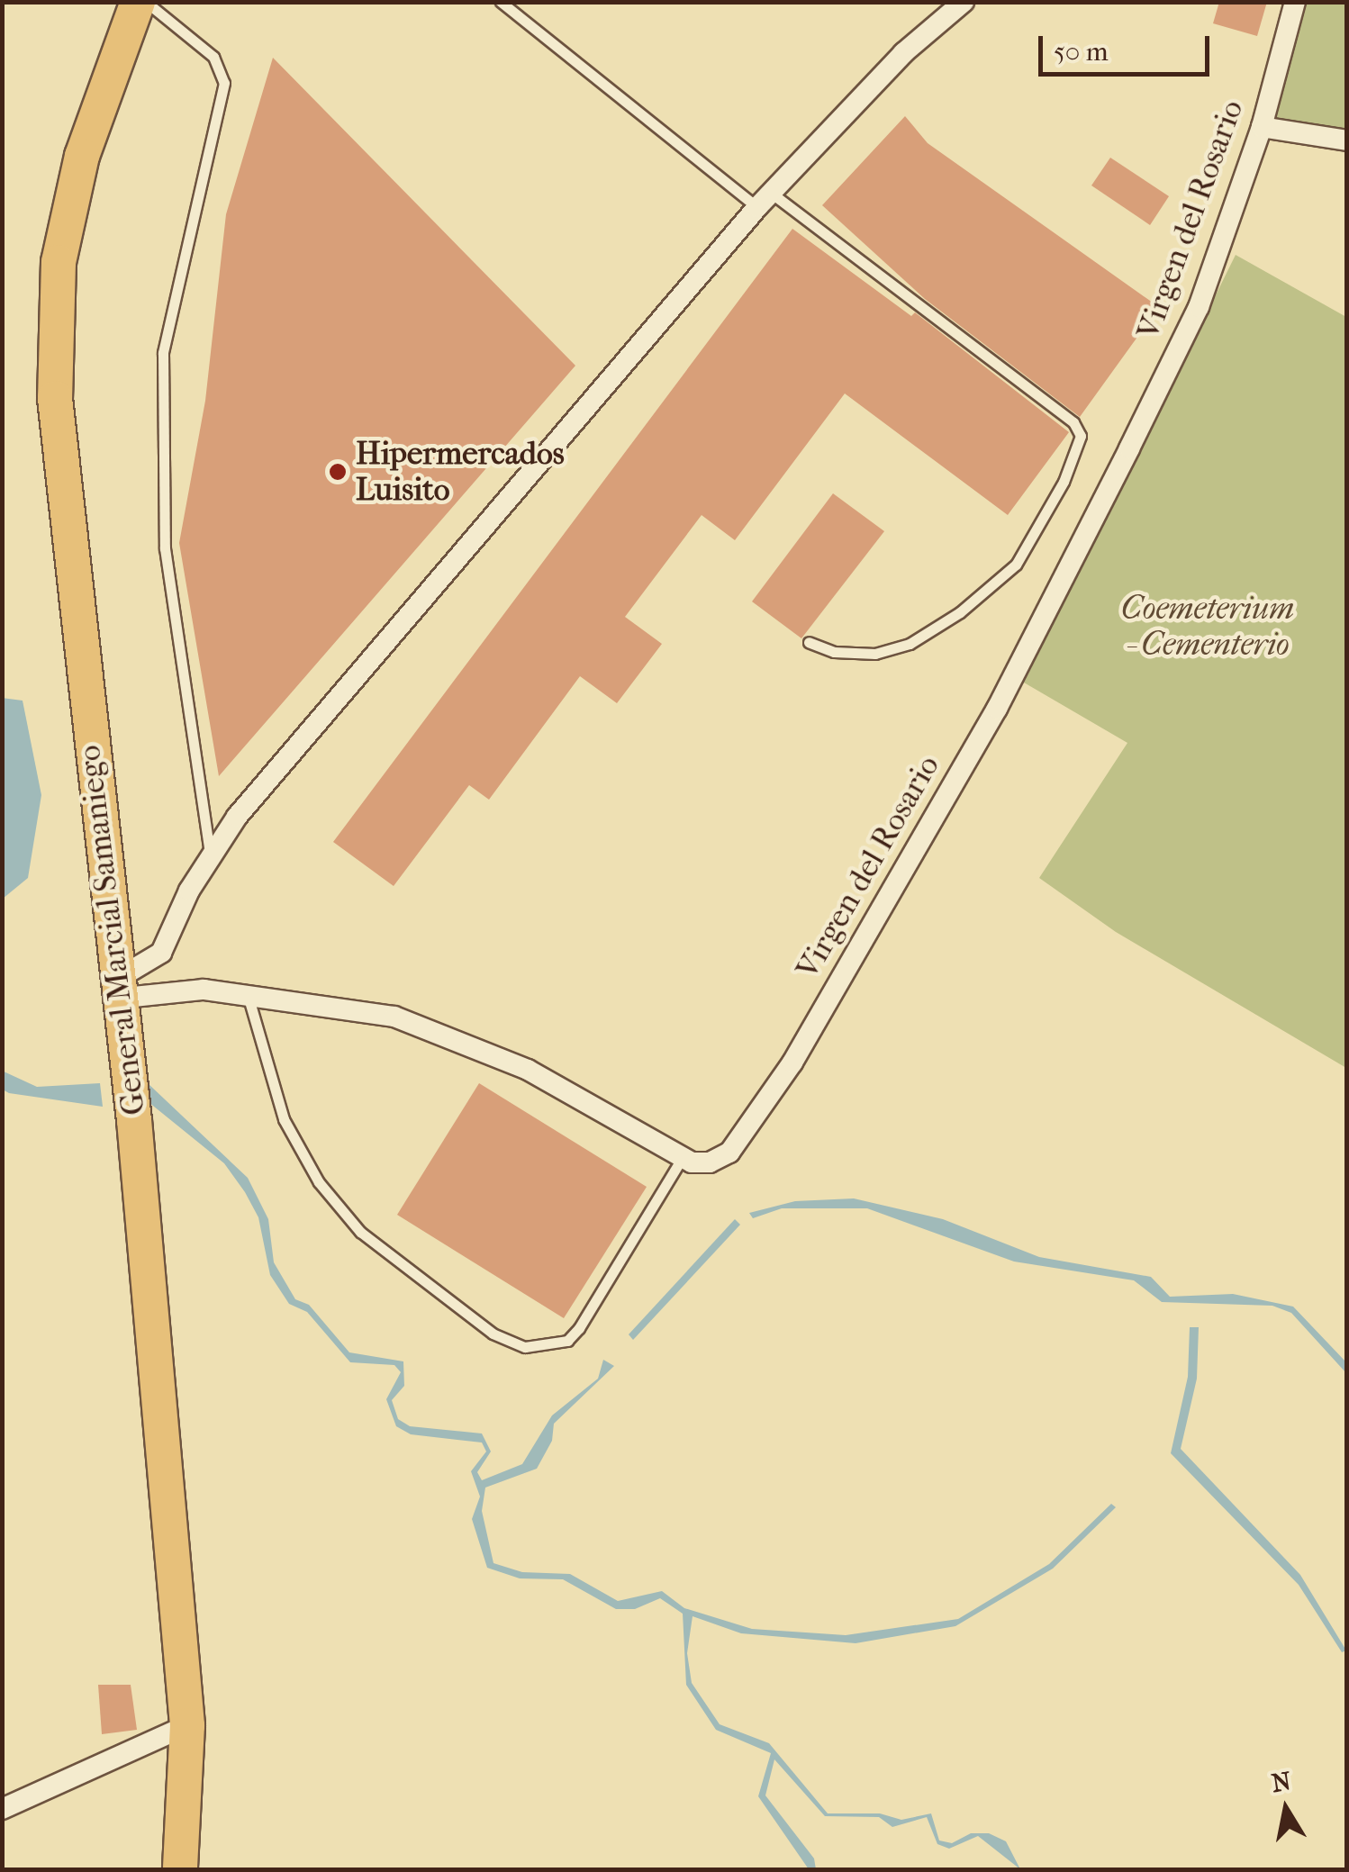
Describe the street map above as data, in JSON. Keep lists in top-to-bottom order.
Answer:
{
  "streets": {
    "main road": ["General Marcial Samaniego"],
    "street": ["Virgen del Rosario"]
  },
  "parks": ["Coemeterium - Cementerio"],
  "places": ["Hipermercados Luisito"],
  "scale_bar": "50 m",
  "north": "top"
}
